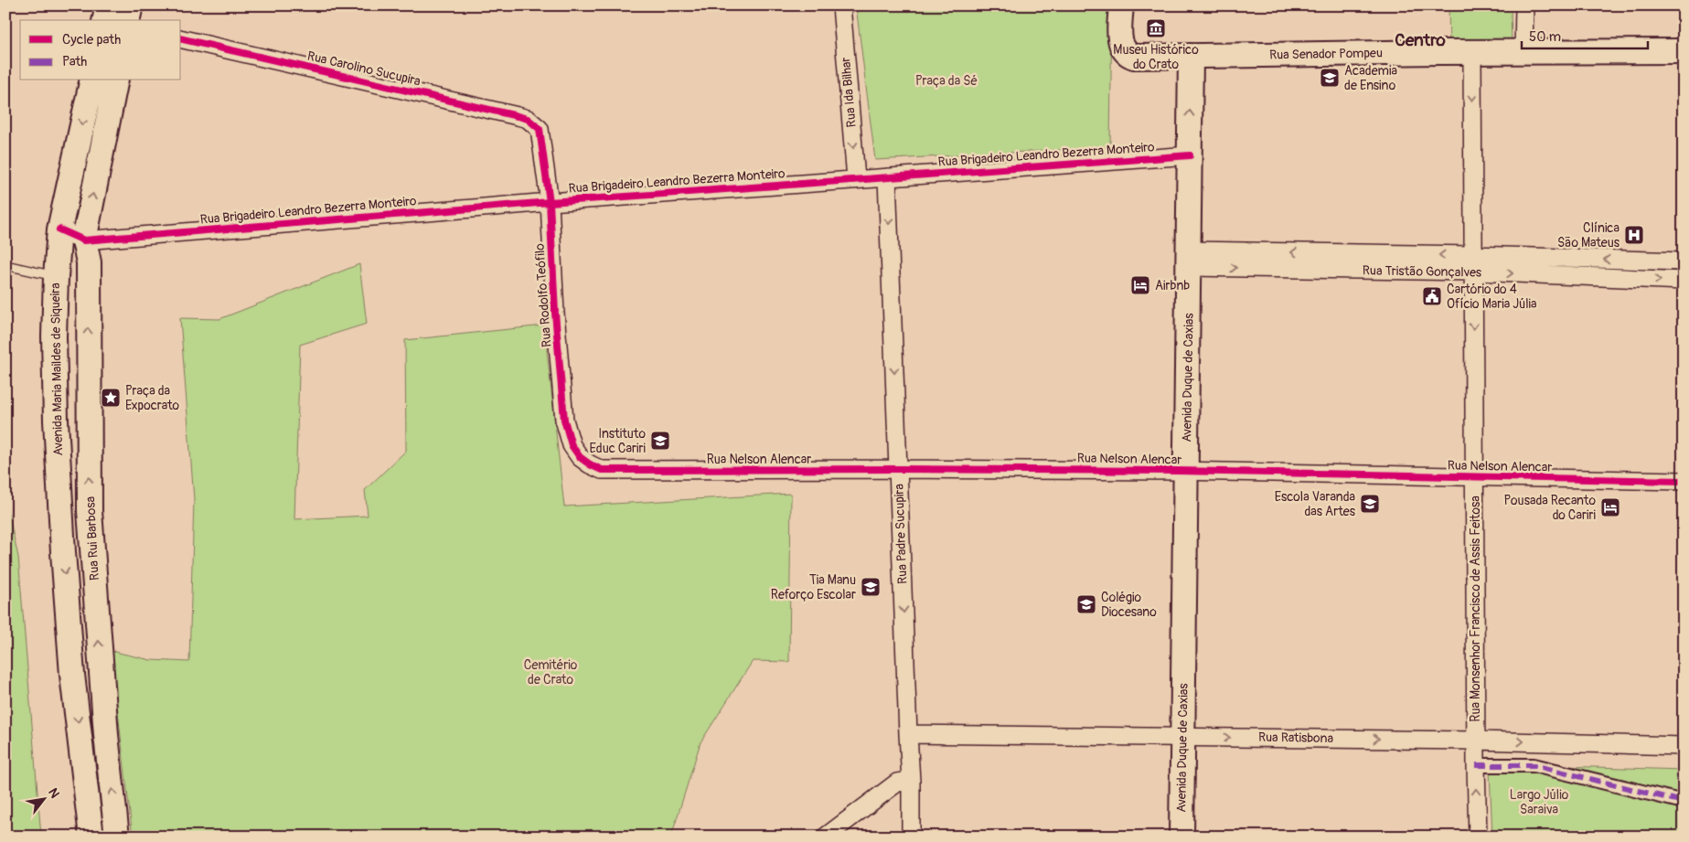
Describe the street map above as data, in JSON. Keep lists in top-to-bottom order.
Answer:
{
  "streets": {
    "main road": [
      "Rua Senador Pompeu",
      "Avenida Maria Maildes de Siqueira",
      "Avenida Duque de Caxias",
      "Rua Rui Barbosa"
    ],
    "street": [
      "Rua Carolino Sucupira",
      "Rua Ida Bilhar",
      "Rua Brigadeiro Leandro Bezerra Monteiro",
      "Rua Tristão Gonçalves",
      "Rua Rodolfo Teófilo",
      "Rua Nelson Alencar",
      "Rua Padre Sucupira",
      "Rua Monsenhor Francisco de Assis Feitosa",
      "Rua Ratisbona"
    ]
  },
  "crossings": [
    ["Rua Senador Pompeu", "Avenida Duque de Caxias"],
    ["Rua Senador Pompeu", "Rua Monsenhor Francisco de Assis Feitosa"],
    ["Rua Carolino Sucupira", "Rua Rodolfo Teófilo"],
    ["Rua Ida Bilhar", "Rua Brigadeiro Leandro Bezerra Monteiro"],
    ["Rua Brigadeiro Leandro Bezerra Monteiro", "Rua Rodolfo Teófilo"],
    ["Rua Brigadeiro Leandro Bezerra Monteiro", "Avenida Maria Maildes de Siqueira"],
    ["Rua Brigadeiro Leandro Bezerra Monteiro", "Avenida Duque de Caxias"],
    ["Rua Brigadeiro Leandro Bezerra Monteiro", "Rua Padre Sucupira"],
    ["Rua Brigadeiro Leandro Bezerra Monteiro", "Rua Rui Barbosa"],
    ["Rua Tristão Gonçalves", "Avenida Duque de Caxias"],
    ["Rua Tristão Gonçalves", "Rua Monsenhor Francisco de Assis Feitosa"],
    ["Rua Rodolfo Teófilo", "Rua Nelson Alencar"],
    ["Avenida Duque de Caxias", "Rua Nelson Alencar"],
    ["Avenida Duque de Caxias", "Rua Ratisbona"],
    ["Rua Nelson Alencar", "Rua Padre Sucupira"],
    ["Rua Nelson Alencar", "Rua Monsenhor Francisco de Assis Feitosa"],
    ["Rua Padre Sucupira", "Rua Ratisbona"],
    ["Rua Monsenhor Francisco de Assis Feitosa", "Rua Ratisbona"]
  ],
  "one_way": [
    "Rua Ida Bilhar",
    "Avenida Maria Maildes de Siqueira",
    "Rua Padre Sucupira",
    "Rua Rui Barbosa"
  ],
  "districts": ["Centro"],
  "parks": ["Praça da Sé", "Cemitério de Crato", "Largo Júlio Saraiva"],
  "places": {
    "museum": ["Museu Histórico do Crato"],
    "school or university": [
      "Academia de Ensino",
      "Instituto Educ Cariri",
      "Escola Varanda das Artes",
      "Tia Manu Reforço Escolar",
      "Colégio Diocesano"
    ],
    "hospital": ["Clínica São Mateus"],
    "hotel": ["Airbnb", "Pousada Recanto do Cariri"],
    "public building": ["Cartório do 4 Ofício Maria Júlia"],
    "place": ["Praça da Expocrato"]
  },
  "legend": ["Cycle path", "Path"],
  "scale_bar": "50 m",
  "north": "top right"
}
